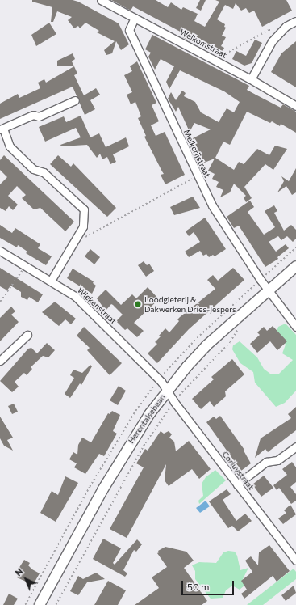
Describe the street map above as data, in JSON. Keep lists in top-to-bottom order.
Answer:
{
  "streets": {
    "main road": ["Herentalsebaan"],
    "street": [
      "Welkomstraat",
      "Melkerijstraat",
      "Wiekenstraat",
      "Corluystraat"
    ]
  },
  "crossings": [
    ["Welkomstraat", "Melkerijstraat"],
    ["Melkerijstraat", "Herentalsebaan"],
    ["Wiekenstraat", "Herentalsebaan"],
    ["Wiekenstraat", "Corluystraat"],
    ["Herentalsebaan", "Corluystraat"]
  ],
  "places": ["Loodgieterij & Dakwerken Dries-Jespers"],
  "scale_bar": "50 m",
  "north": "top left"
}
